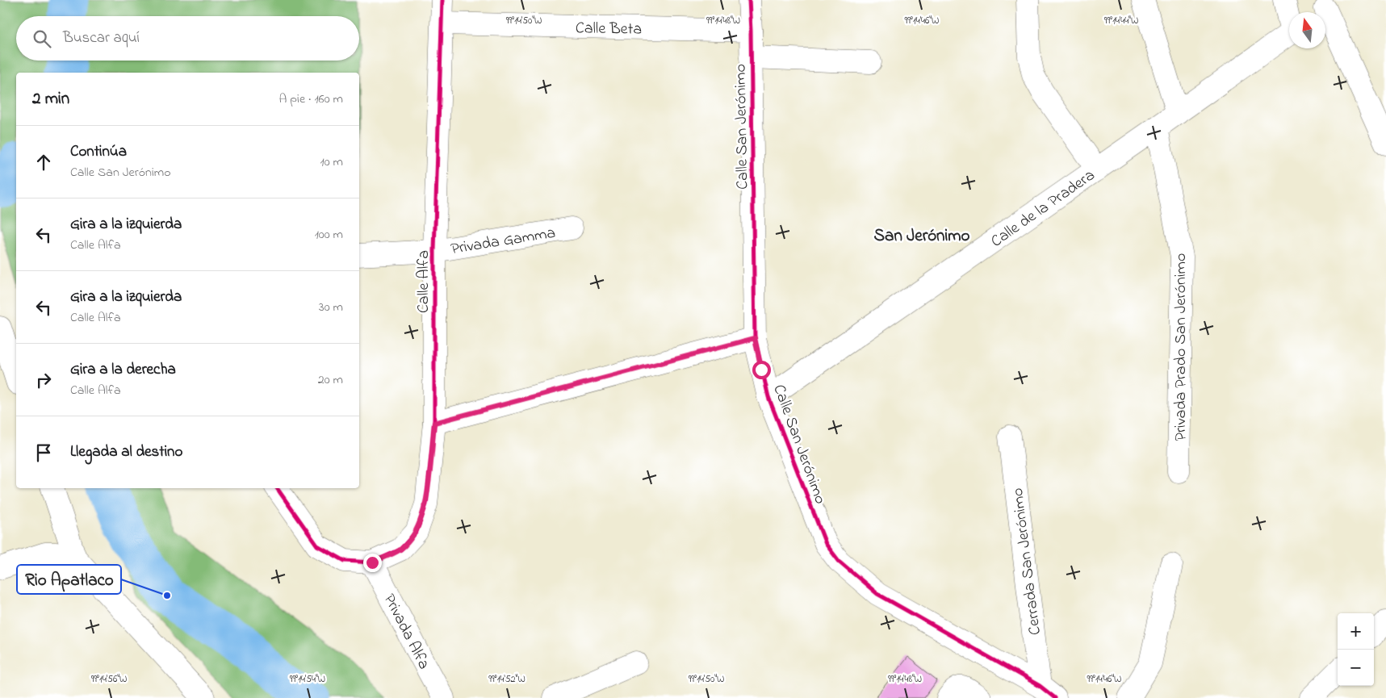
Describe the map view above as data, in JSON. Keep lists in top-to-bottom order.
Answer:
{
  "streets": {
    "street": [
      "Calle Beta",
      "Calle San Jerónimo",
      "Calle de la Pradera",
      "Privada Gamma",
      "Calle Alfa",
      "Privada Prado San Jerónimo",
      "Cerrada San Jerónimo",
      "Privada Alfa"
    ]
  },
  "crossings": [
    ["Calle Beta", "Calle San Jerónimo"],
    ["Calle Beta", "Calle Alfa"],
    ["Calle San Jerónimo", "Calle de la Pradera"],
    ["Calle San Jerónimo", "Cerrada San Jerónimo"],
    ["Calle de la Pradera", "Privada Prado San Jerónimo"],
    ["Privada Gamma", "Calle Alfa"],
    ["Calle Alfa", "Privada Alfa"]
  ],
  "districts": ["San Jerónimo"],
  "places": ["Rio Apatlaco"],
  "north": "top",
  "page": {
    "search": "Buscar aquí",
    "heading": ["2 min", "A pie · 160 m"],
    "list": [
      ["Continúa", "Calle San Jerónimo", "10 m"],
      ["Gira a la izquierda", "Calle Alfa", "100 m"],
      ["Gira a la izquierda", "Calle Alfa", "30 m"],
      ["Gira a la derecha", "Calle Alfa", "20 m"],
      "Llegada al destino"
    ],
    "map_buttons": ["+", "−"]
  },
  "coordinates": [
    "99°14'50\"W",
    "99°14'48\"W",
    "99°14'46\"W",
    "99°14'44\"W",
    "99°14'56\"W",
    "99°14'54\"W",
    "99°14'52\"W"
  ]
}
